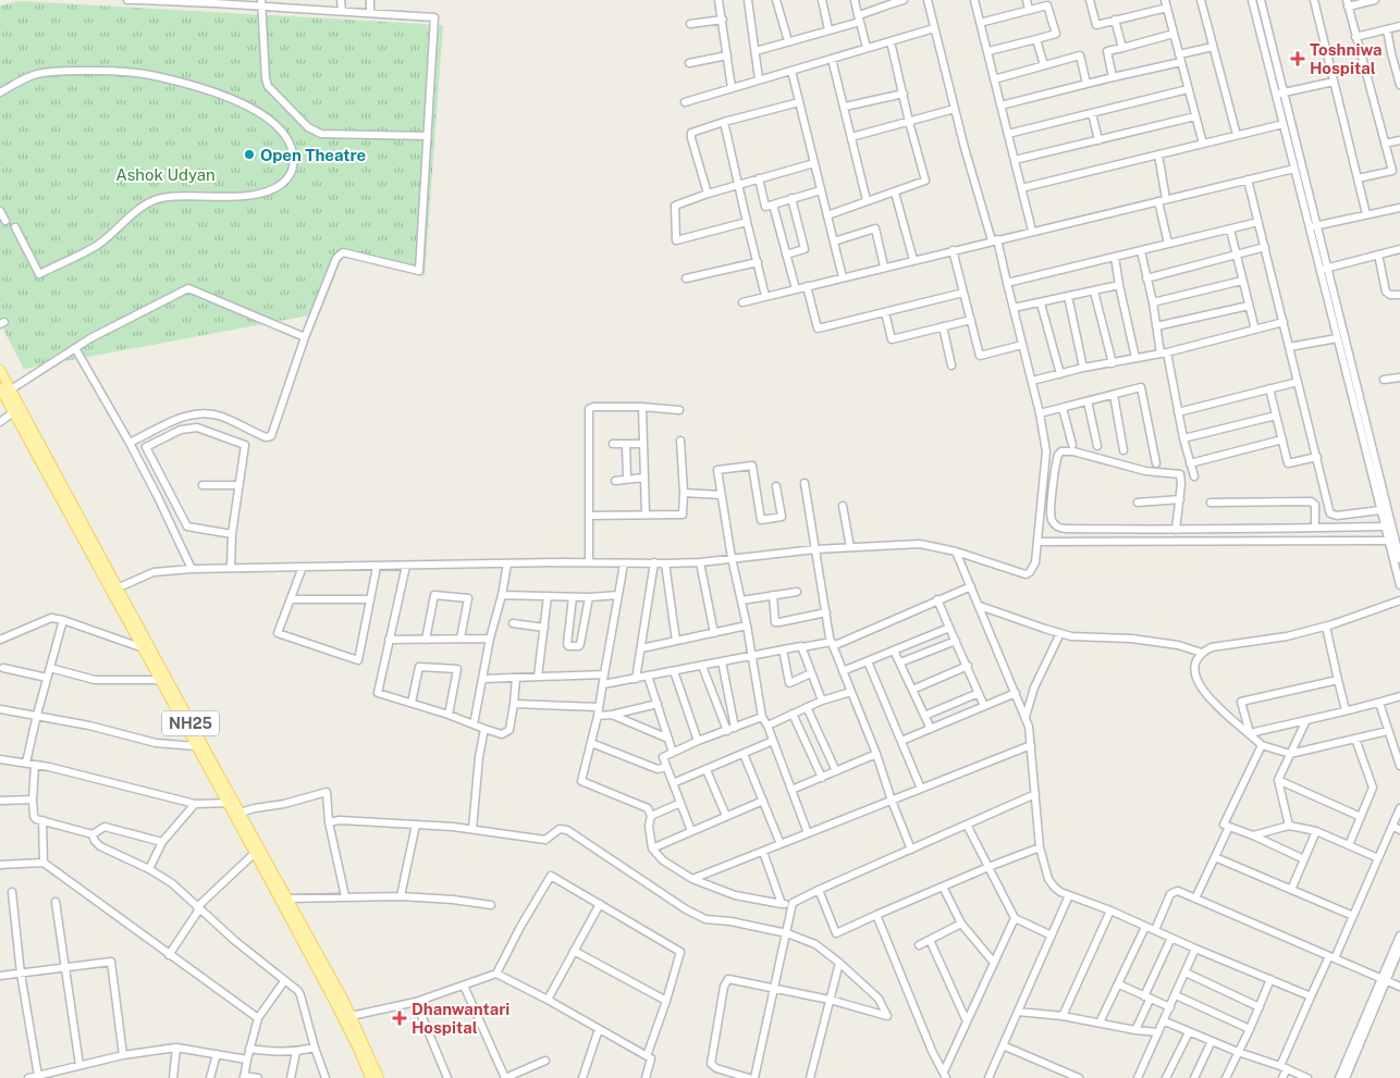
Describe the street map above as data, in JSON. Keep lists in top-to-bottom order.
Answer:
{
  "streets": {
    "main road": ["NH25"]
  },
  "parks": ["Ashok Udyan"],
  "places": {
    "health": ["Toshniwa Hospital", "Dhanwantari Hospital"],
    "other": ["Open Theatre"]
  }
}
